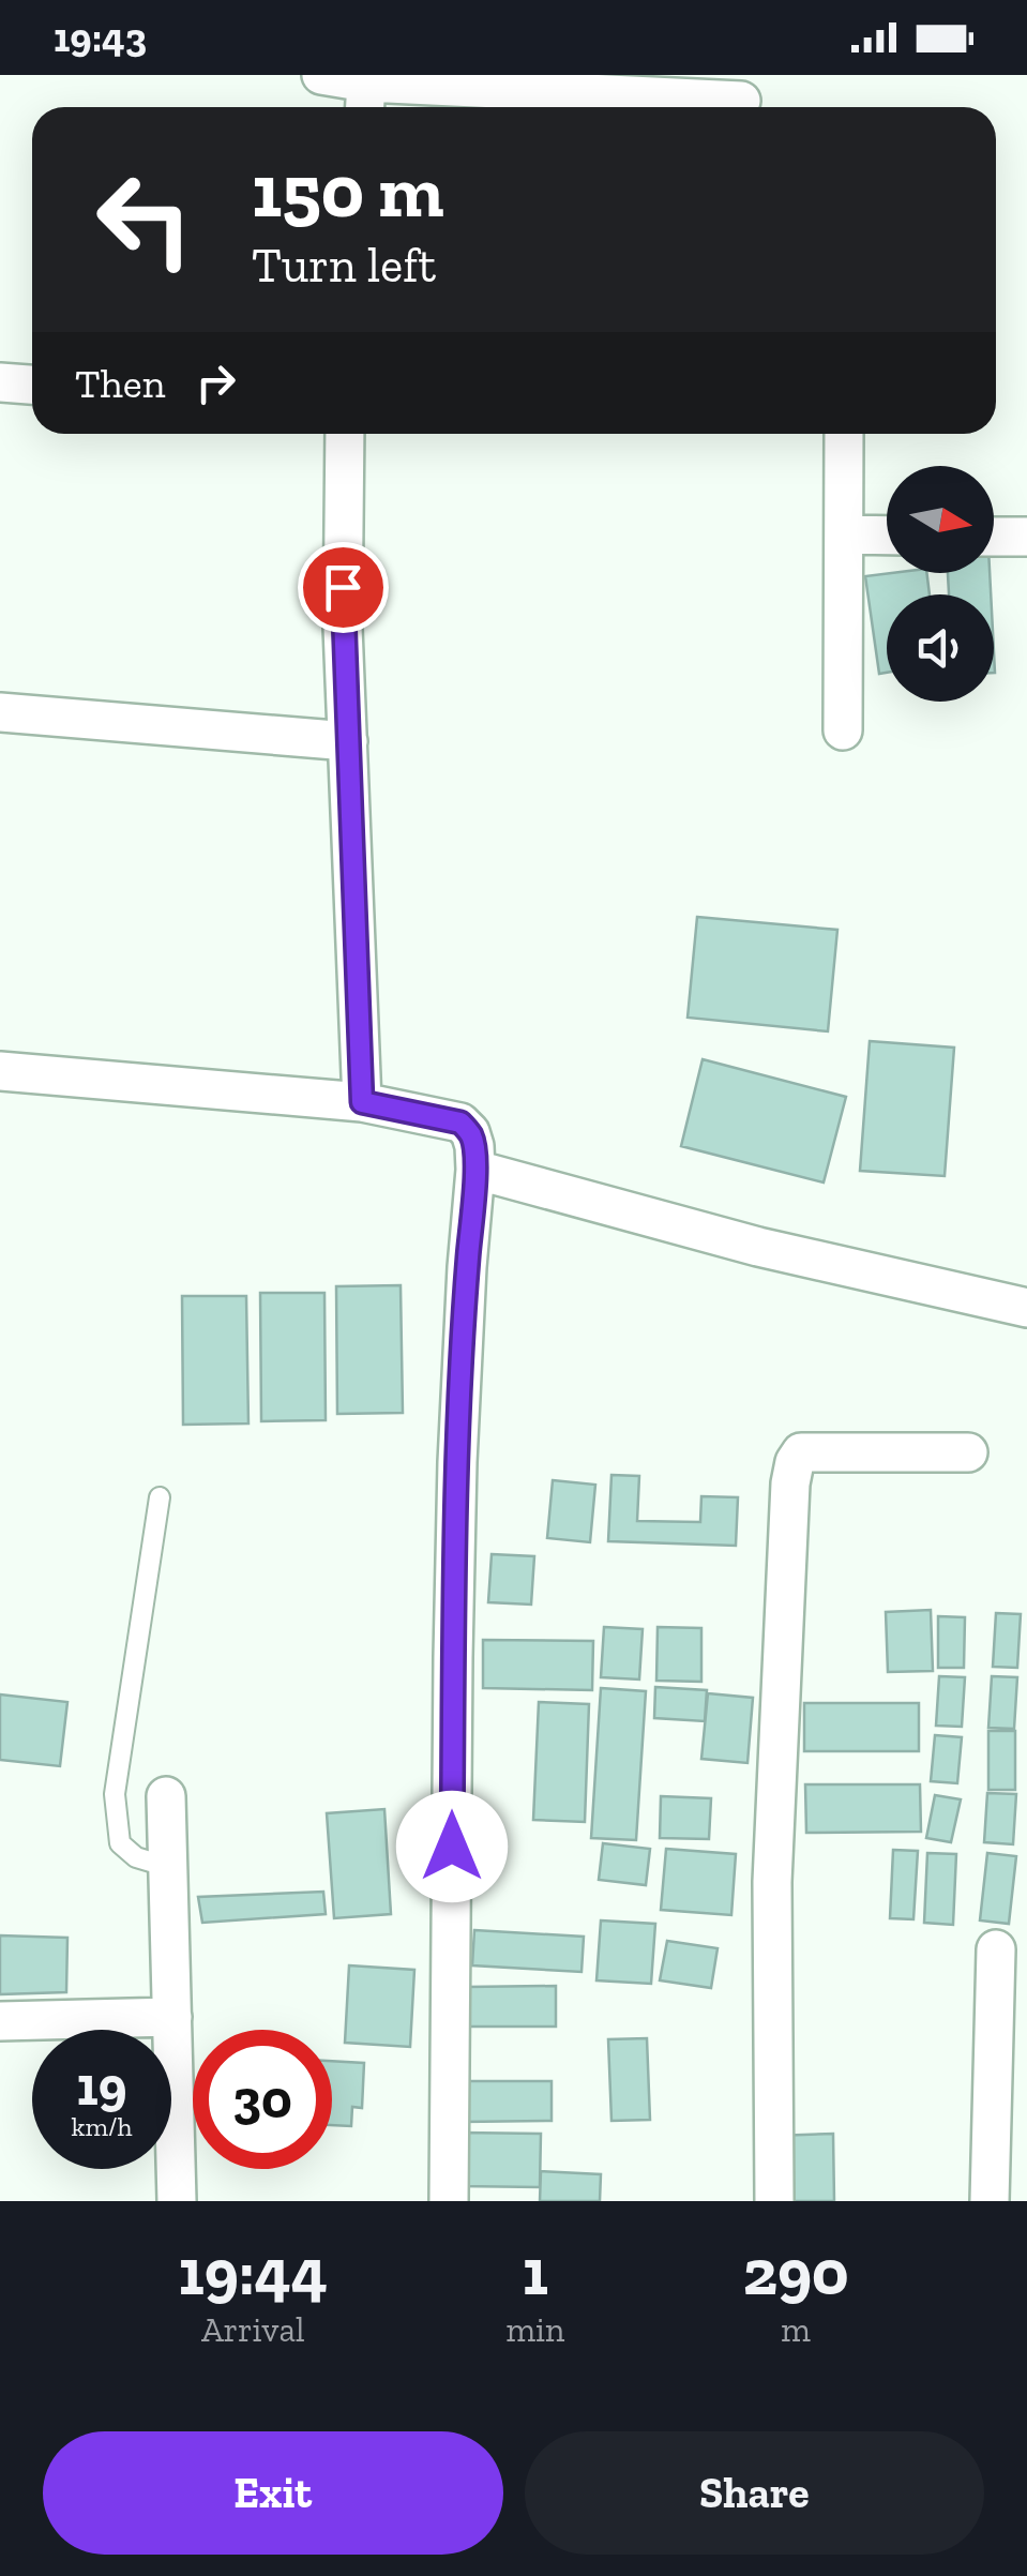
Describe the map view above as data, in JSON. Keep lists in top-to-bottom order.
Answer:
{
  "north": "right",
  "page": {
    "status": "19:43",
    "turn": ["150 m", "Turn left"],
    "then": "Then",
    "speed": "19 km/h",
    "limit": "30",
    "eta": [
      "19:44",
      "Arrival",
      "1",
      "min",
      "290",
      "m"
    ],
    "buttons": ["Exit", "Share"]
  }
}
